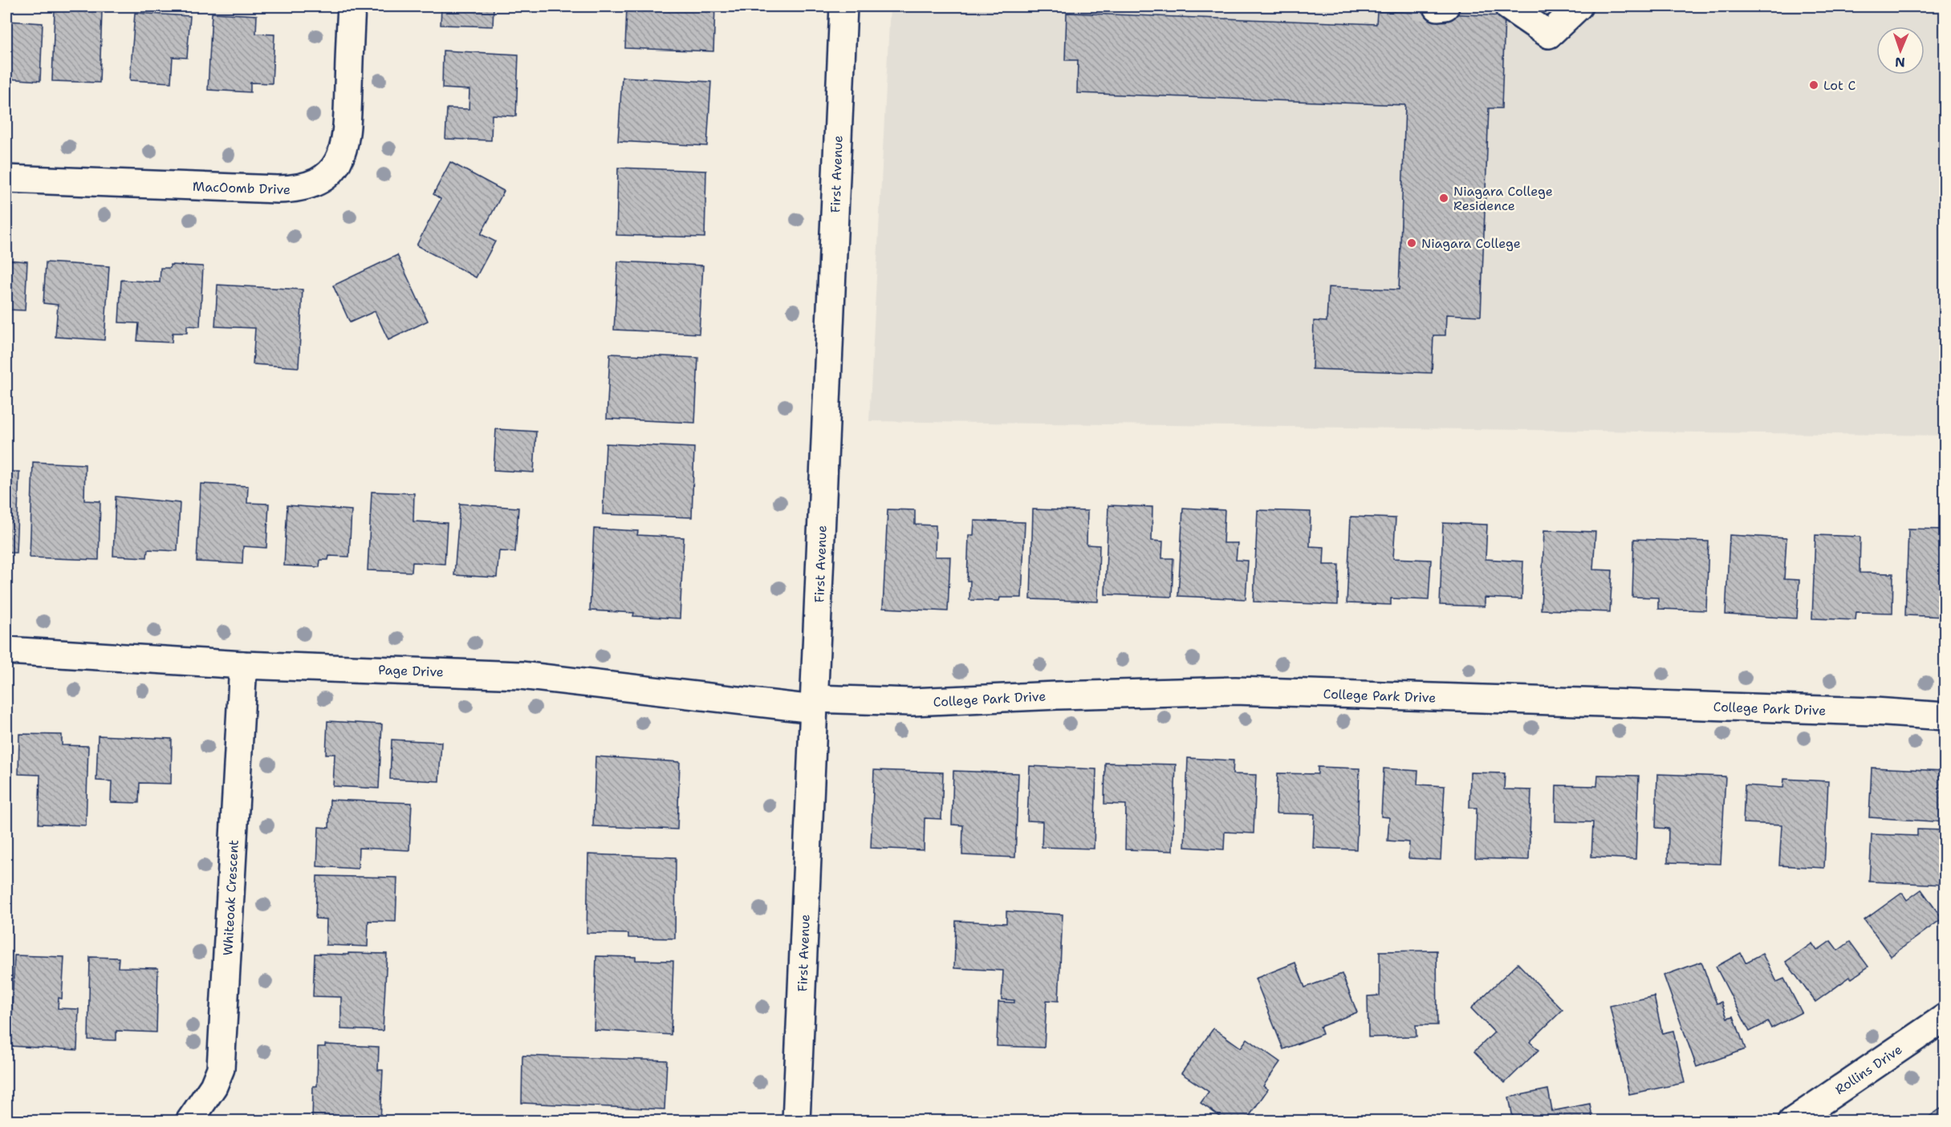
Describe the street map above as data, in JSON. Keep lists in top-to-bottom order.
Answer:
{
  "streets": {
    "street": [
      "First Avenue",
      "MacOomb Drive",
      "Page Drive",
      "College Park Drive",
      "Whiteoak Crescent",
      "Rollins Drive"
    ]
  },
  "crossings": [
    ["First Avenue", "Page Drive"],
    ["First Avenue", "College Park Drive"],
    ["Page Drive", "College Park Drive"],
    ["Page Drive", "Whiteoak Crescent"]
  ],
  "places": ["Lot C", "Niagara College Residence", "Niagara College"],
  "north": "bottom"
}
